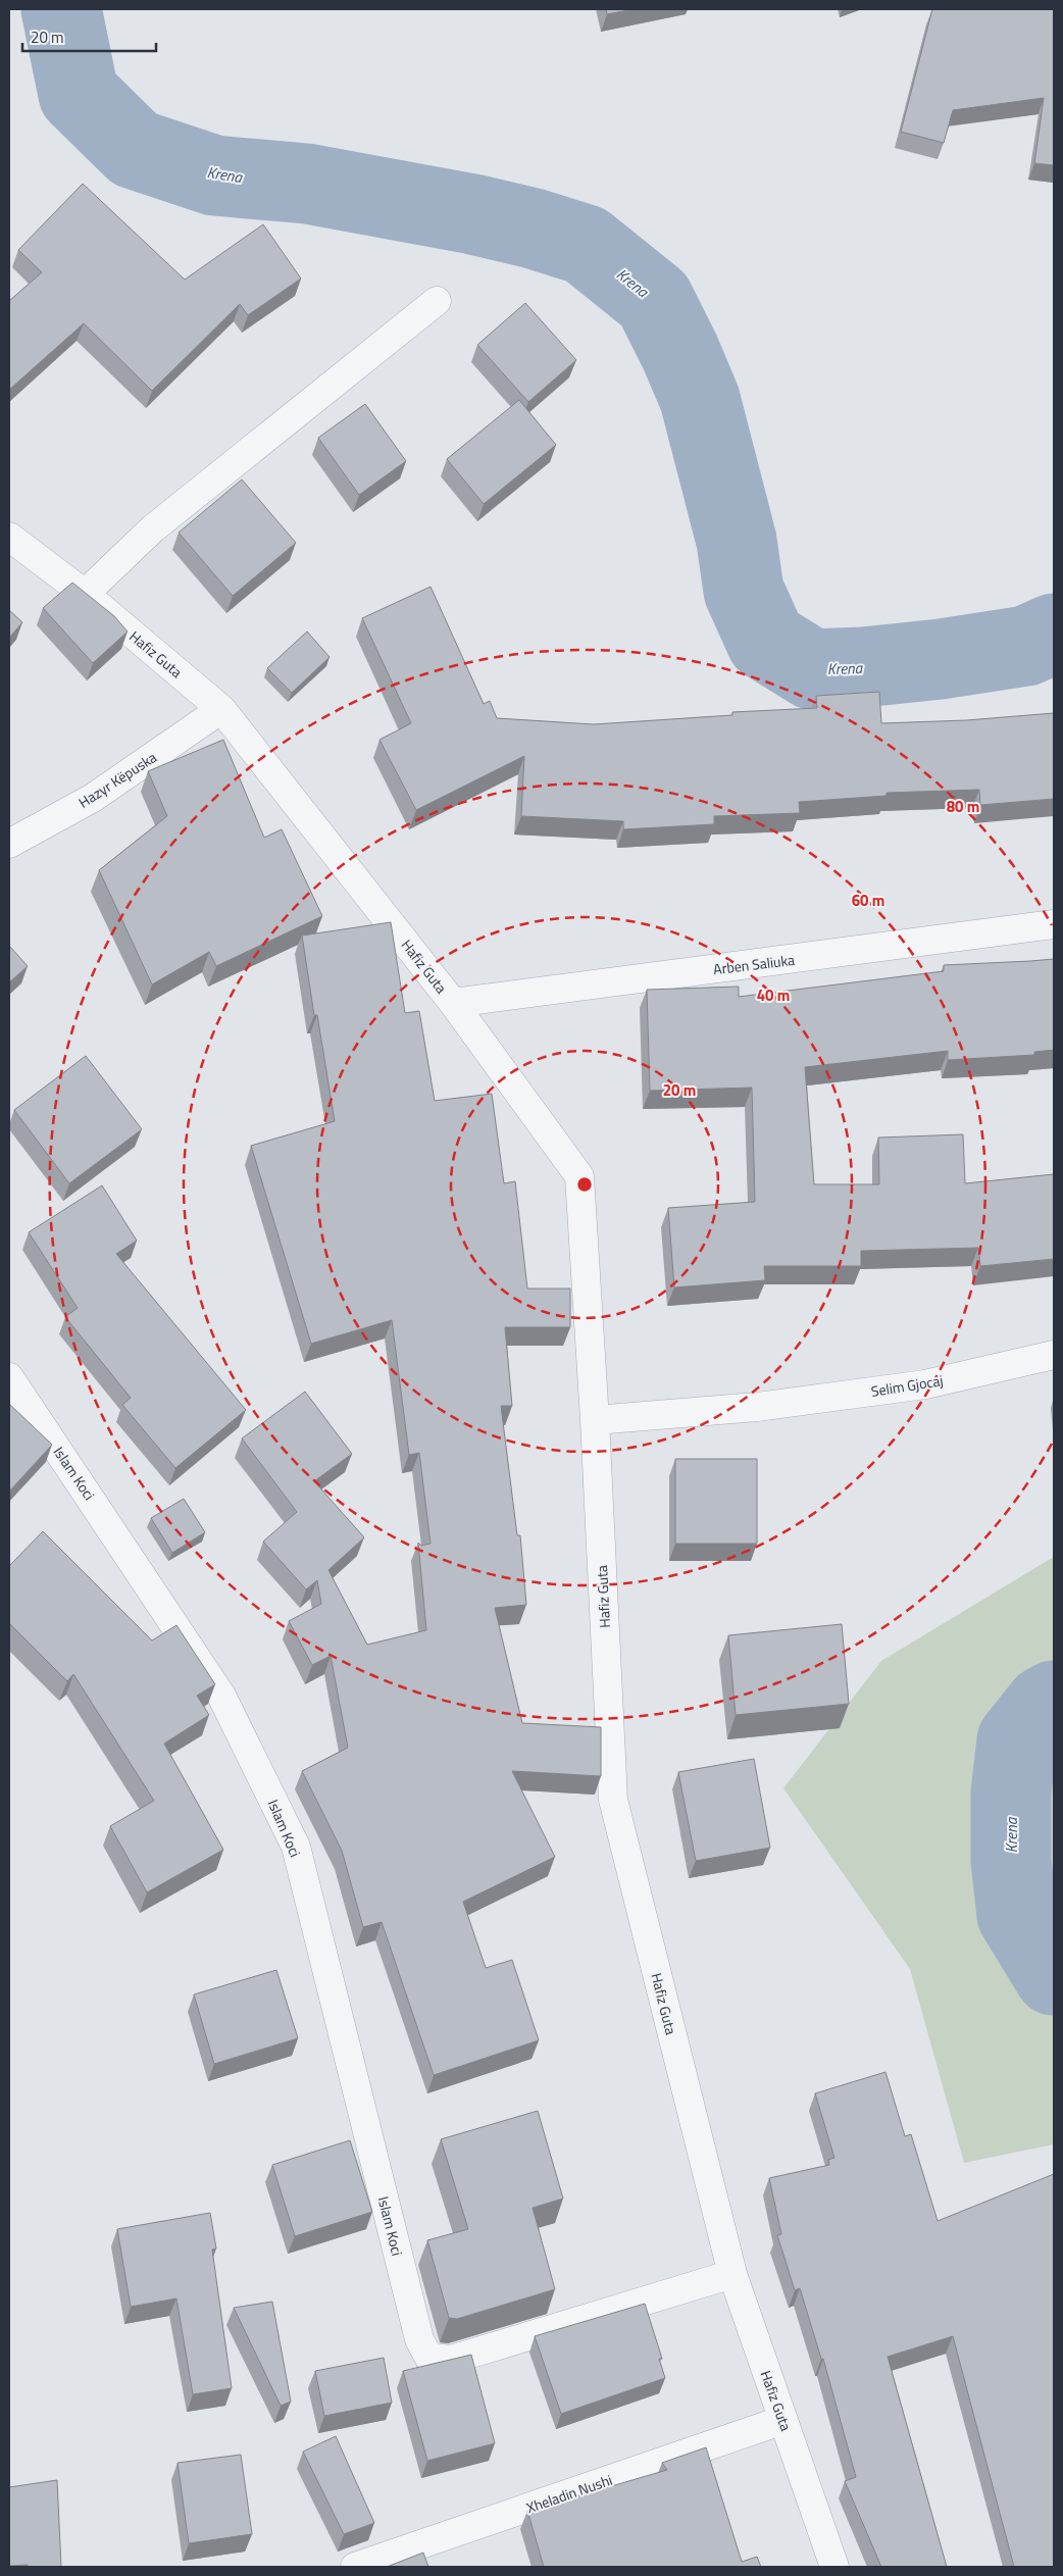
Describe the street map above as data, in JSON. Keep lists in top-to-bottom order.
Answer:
{
  "streets": {
    "street": [
      "Hafiz Guta",
      "Hazyr Këpuska",
      "Arben Saliuka",
      "Selim Gjocaj",
      "Islam Koci",
      "Xheladin Nushi"
    ]
  },
  "crossings": [
    ["Hafiz Guta", "Hazyr Këpuska"],
    ["Hafiz Guta", "Arben Saliuka"],
    ["Hafiz Guta", "Selim Gjocaj"],
    ["Hafiz Guta", "Islam Koci"],
    ["Hafiz Guta", "Xheladin Nushi"]
  ],
  "water": ["Krena"],
  "scale_bar": "20 m",
  "rings": [
    "80 m",
    "60 m",
    "40 m",
    "20 m"
  ]
}
